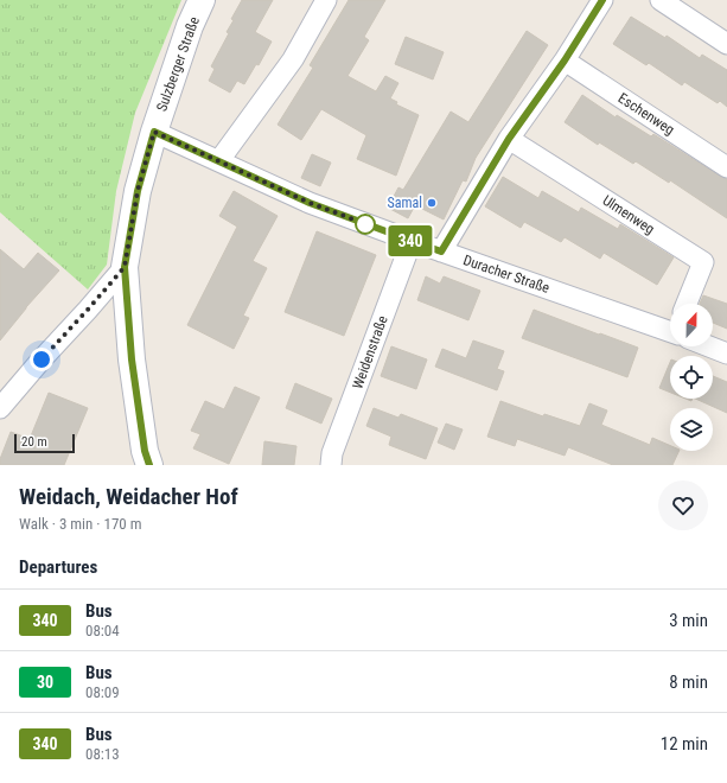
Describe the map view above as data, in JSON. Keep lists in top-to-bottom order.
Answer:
{
  "streets": {
    "street": [
      "Sulzberger Straße",
      "Eschenweg",
      "Ulmenweg",
      "Duracher Straße",
      "Weidenstraße"
    ]
  },
  "crossings": [
    ["Sulzberger Straße", "Duracher Straße"],
    ["Duracher Straße", "Weidenstraße"]
  ],
  "places": ["Samal"],
  "lines": ["bus line 340"],
  "scale_bar": "20 m",
  "north": "top",
  "page": {
    "on_map": "340",
    "scale": "20 m",
    "heading": [
      ["Weidach, Weidacher Hof", "Walk · 3 min · 170 m"],
      "Departures"
    ],
    "list": [
      {
        "mark": "340",
        "name": "Bus",
        "note": "08:04",
        "value": "3 min"
      },
      {
        "mark": "30",
        "name": "Bus",
        "note": "08:09",
        "value": "8 min"
      },
      {
        "mark": "340",
        "name": "Bus",
        "note": "08:13",
        "value": "12 min"
      }
    ]
  }
}
